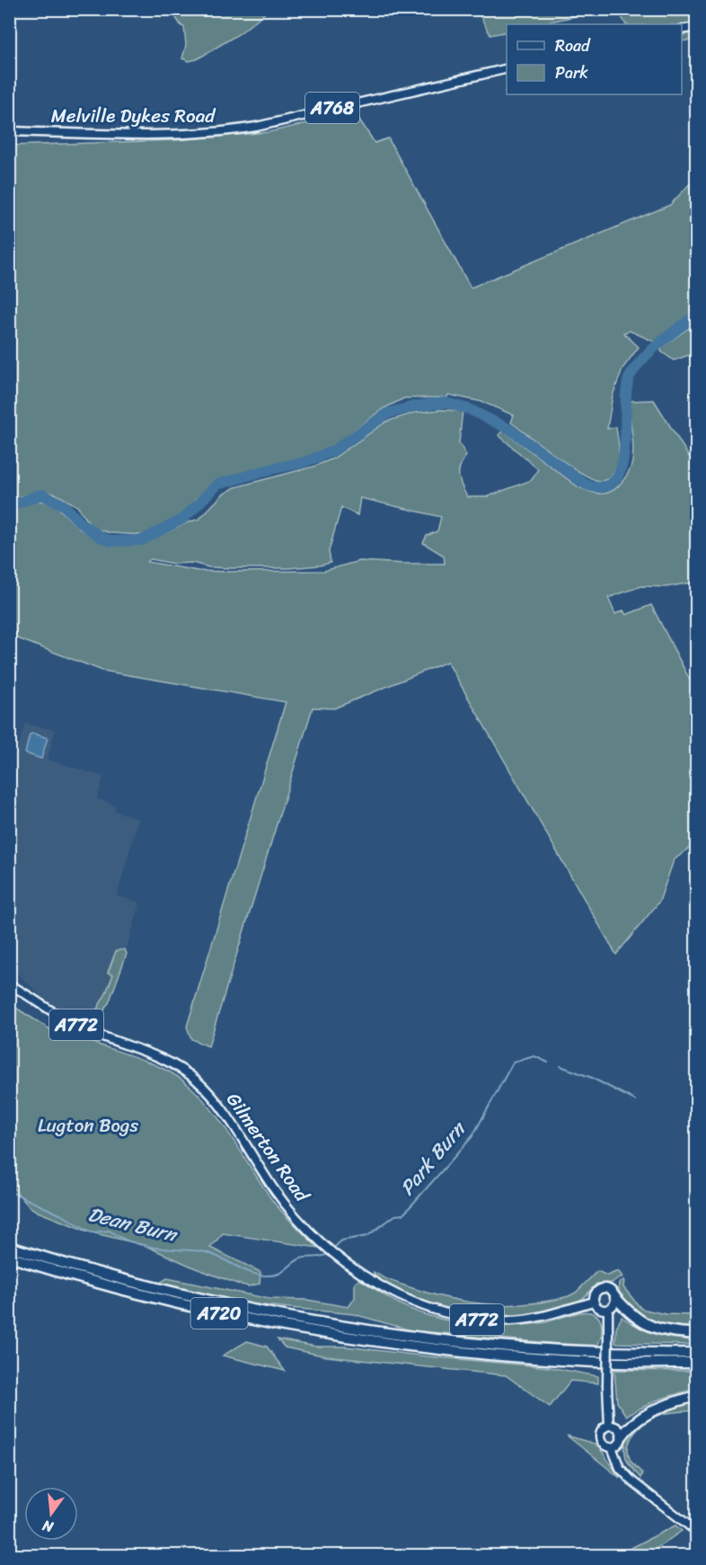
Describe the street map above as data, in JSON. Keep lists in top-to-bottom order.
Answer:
{
  "streets": {
    "highway": ["A720"],
    "main road": [
      "A768",
      "Melville Dykes Road",
      "A772",
      "Gilmerton Road"
    ]
  },
  "crossings": [
    ["A772", "Gilmerton Road"]
  ],
  "water": ["Park Burn", "Dean Burn"],
  "parks": ["Lugton Bogs"],
  "legend": ["Road", "Park"],
  "north": "bottom"
}
